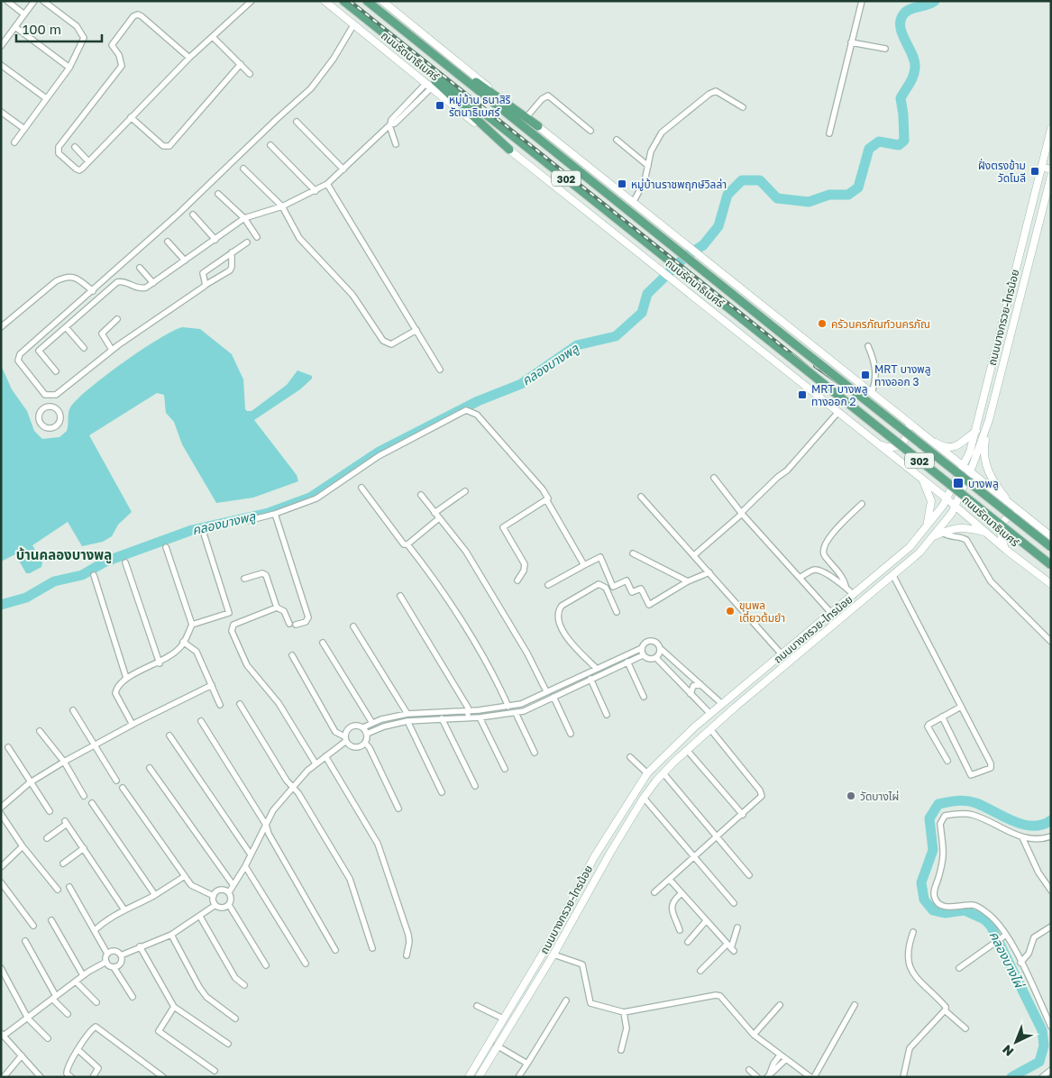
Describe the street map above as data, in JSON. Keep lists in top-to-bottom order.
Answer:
{
  "streets": {
    "main road": ["ถนนรัตนาธิเบศร์", "302", "ถนนบางกรวย-ไทรน้อย"]
  },
  "crossings": [
    ["ถนนรัตนาธิเบศร์", "ถนนบางกรวย-ไทรน้อย"]
  ],
  "districts": ["บ้านคลองบางพลู"],
  "water": ["คลองบางพลู", "คลองบางไผ่"],
  "places": {
    "transit": [
      "หมู่บ้าน ธนาสิริ รัตนาธิเบศร์",
      "ฝั่งตรงข้าม วัดโมลี",
      "หมู่บ้านราชพฤกษ์วิลล่า",
      "MRT บางพลู ทางออก 3",
      "MRT บางพลู ทางออก 2",
      "บางพลู"
    ],
    "other": ["ครัวนครภัณฑ์วนครภัณ", "ขุนพล เตี๋ยวต้มยำ", "วัดบางไผ่"]
  },
  "scale_bar": "100 m",
  "north": "bottom left"
}
